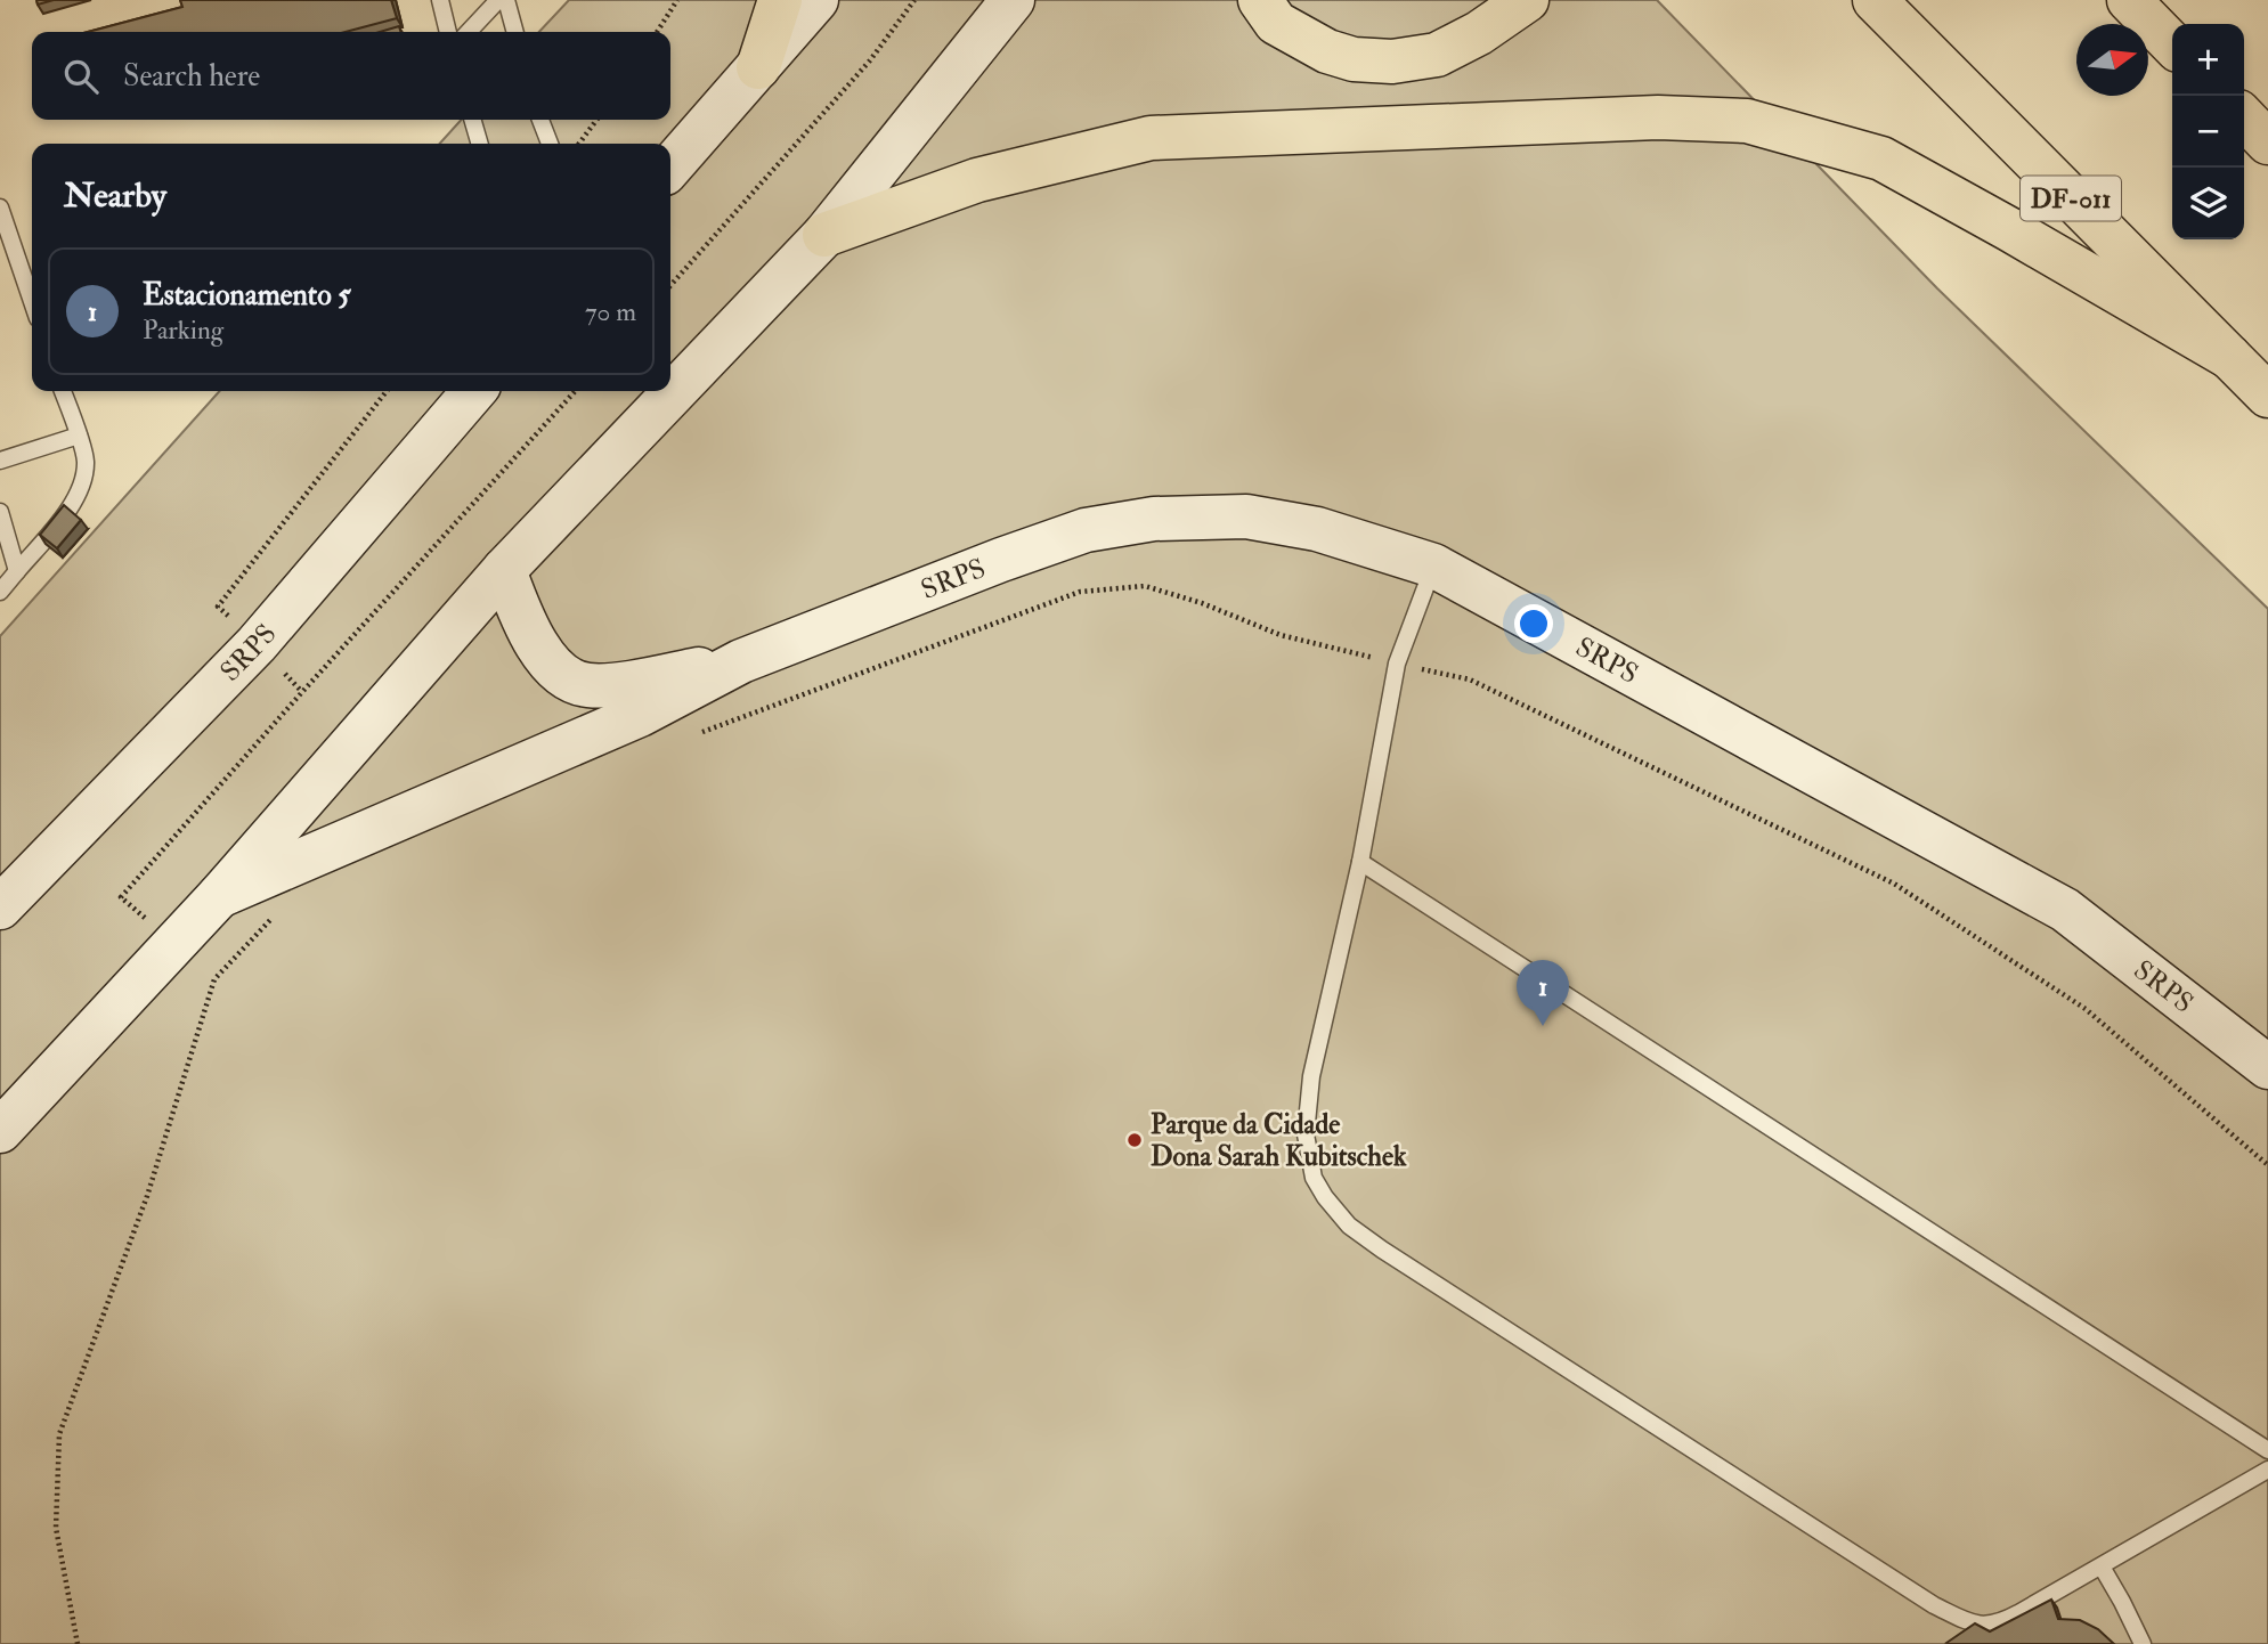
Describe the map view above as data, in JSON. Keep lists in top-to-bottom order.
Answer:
{
  "streets": {
    "main road": ["DF-011", "SRPS"]
  },
  "places": ["Parque da Cidade Dona Sarah Kubitschek"],
  "north": "right",
  "page": {
    "map_buttons": ["+", "−"],
    "search": "Search here",
    "heading": "Nearby",
    "list": [
      {
        "mark": "1",
        "name": "Estacionamento 5",
        "note": "Parking",
        "value": "70 m"
      }
    ],
    "pins": "1"
  }
}
